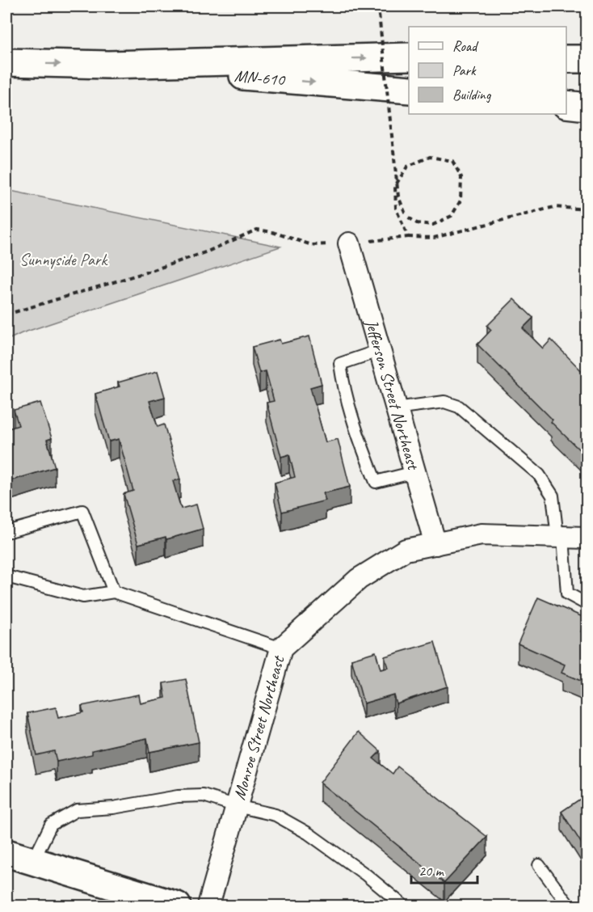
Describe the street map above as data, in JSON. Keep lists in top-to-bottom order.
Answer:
{
  "streets": {
    "main road": ["MN-610"],
    "street": ["Jefferson Street Northeast", "Monroe Street Northeast"]
  },
  "crossings": [
    ["Jefferson Street Northeast", "Monroe Street Northeast"]
  ],
  "parks": ["Sunnyside Park"],
  "legend": ["Road", "Park", "Building"],
  "scale_bar": "20 m"
}
